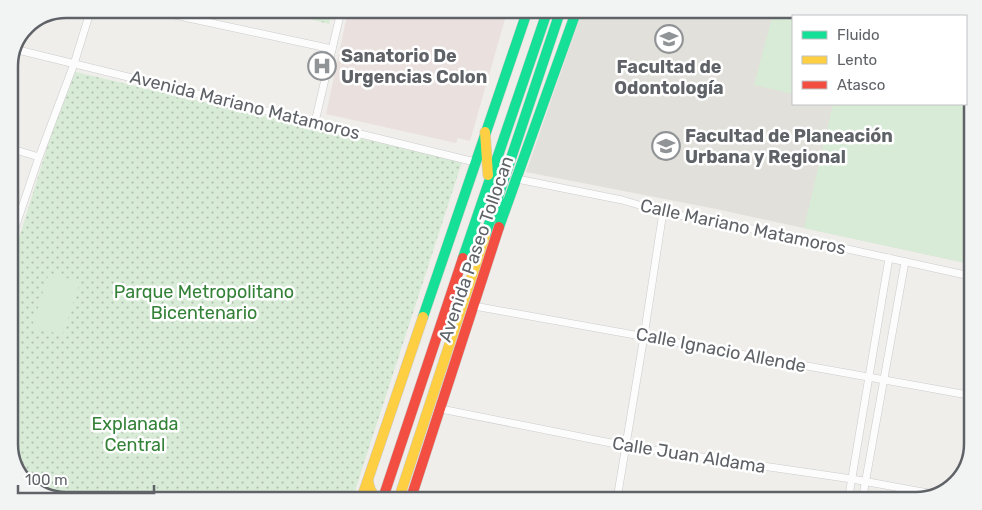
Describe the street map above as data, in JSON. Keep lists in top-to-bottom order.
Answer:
{
  "streets": {
    "main road": ["Avenida Paseo Tollocan"],
    "street": [
      "Avenida Mariano Matamoros",
      "Calle Mariano Matamoros",
      "Calle Ignacio Allende",
      "Calle Juan Aldama"
    ]
  },
  "crossings": [
    ["Avenida Mariano Matamoros", "Avenida Paseo Tollocan"],
    ["Calle Mariano Matamoros", "Avenida Paseo Tollocan"],
    ["Avenida Paseo Tollocan", "Calle Ignacio Allende"],
    ["Avenida Paseo Tollocan", "Calle Juan Aldama"]
  ],
  "parks": ["Parque Metropolitano Bicentenario", "Explanada Central"],
  "places": {
    "school or university": ["Facultad de Odontología", "Facultad de Planeación Urbana y Regional"],
    "hospital": ["Sanatorio De Urgencias Colon"]
  },
  "legend": ["Fluido", "Lento", "Atasco"],
  "scale_bar": "100 m"
}
